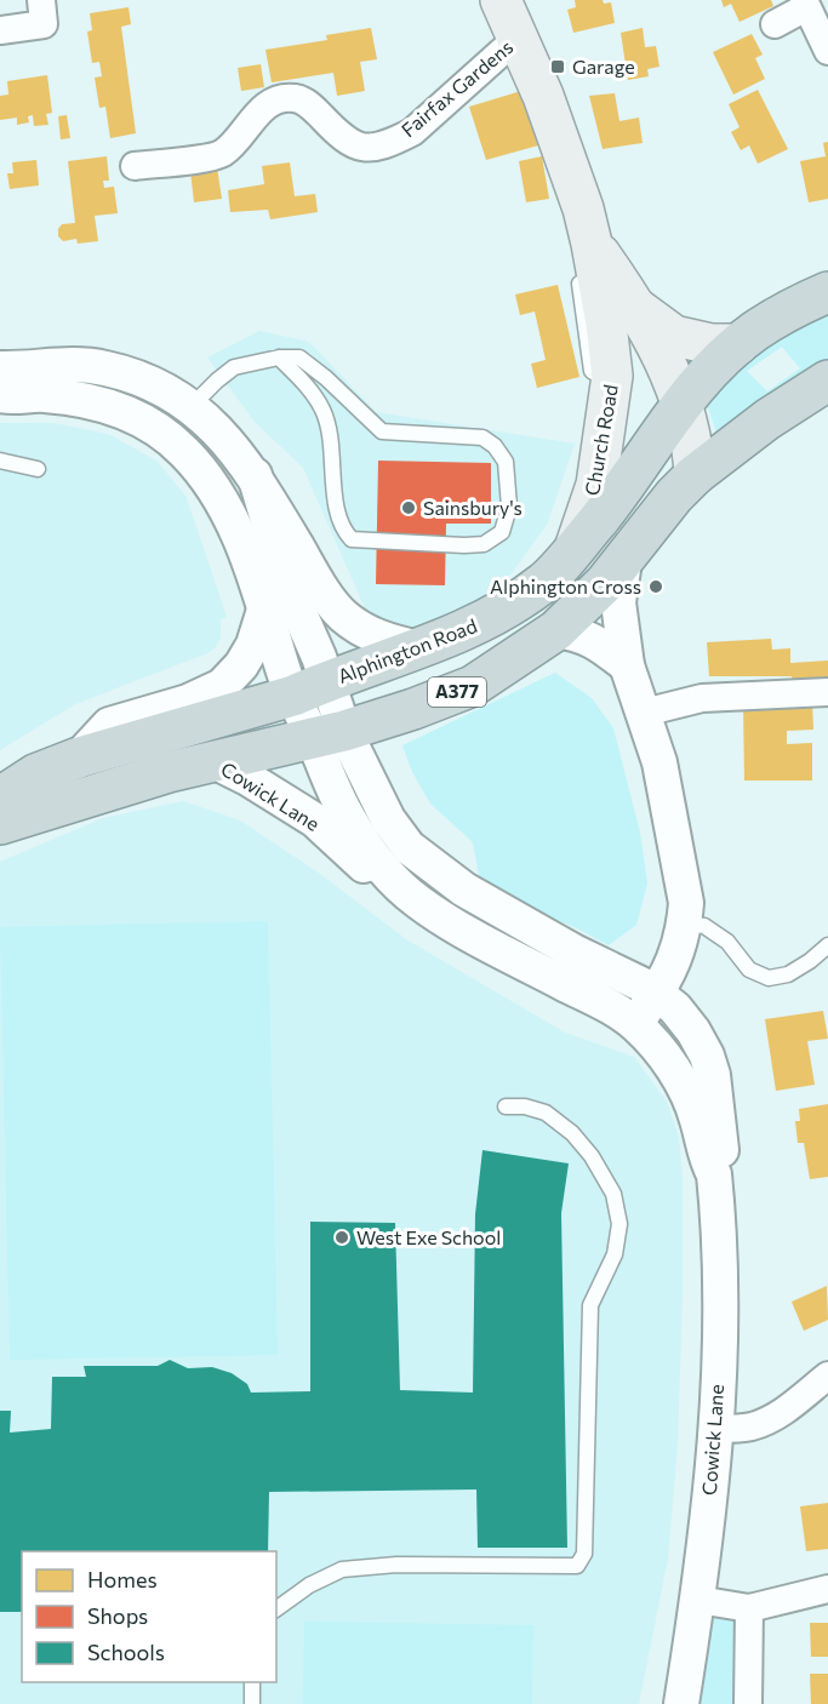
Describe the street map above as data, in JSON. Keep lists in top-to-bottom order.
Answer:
{
  "streets": {
    "highway": ["Alphington Road", "A377"],
    "main road": ["Church Road"],
    "street": ["Fairfax Gardens", "Cowick Lane"]
  },
  "crossings": [
    ["Fairfax Gardens", "Church Road"],
    ["Church Road", "Alphington Road"],
    ["Church Road", "A377"],
    ["A377", "Cowick Lane"]
  ],
  "places": {
    "transit": ["Garage"],
    "other": ["Sainsbury's", "Alphington Cross", "West Exe School"]
  },
  "legend": ["Homes", "Shops", "Schools"]
}
